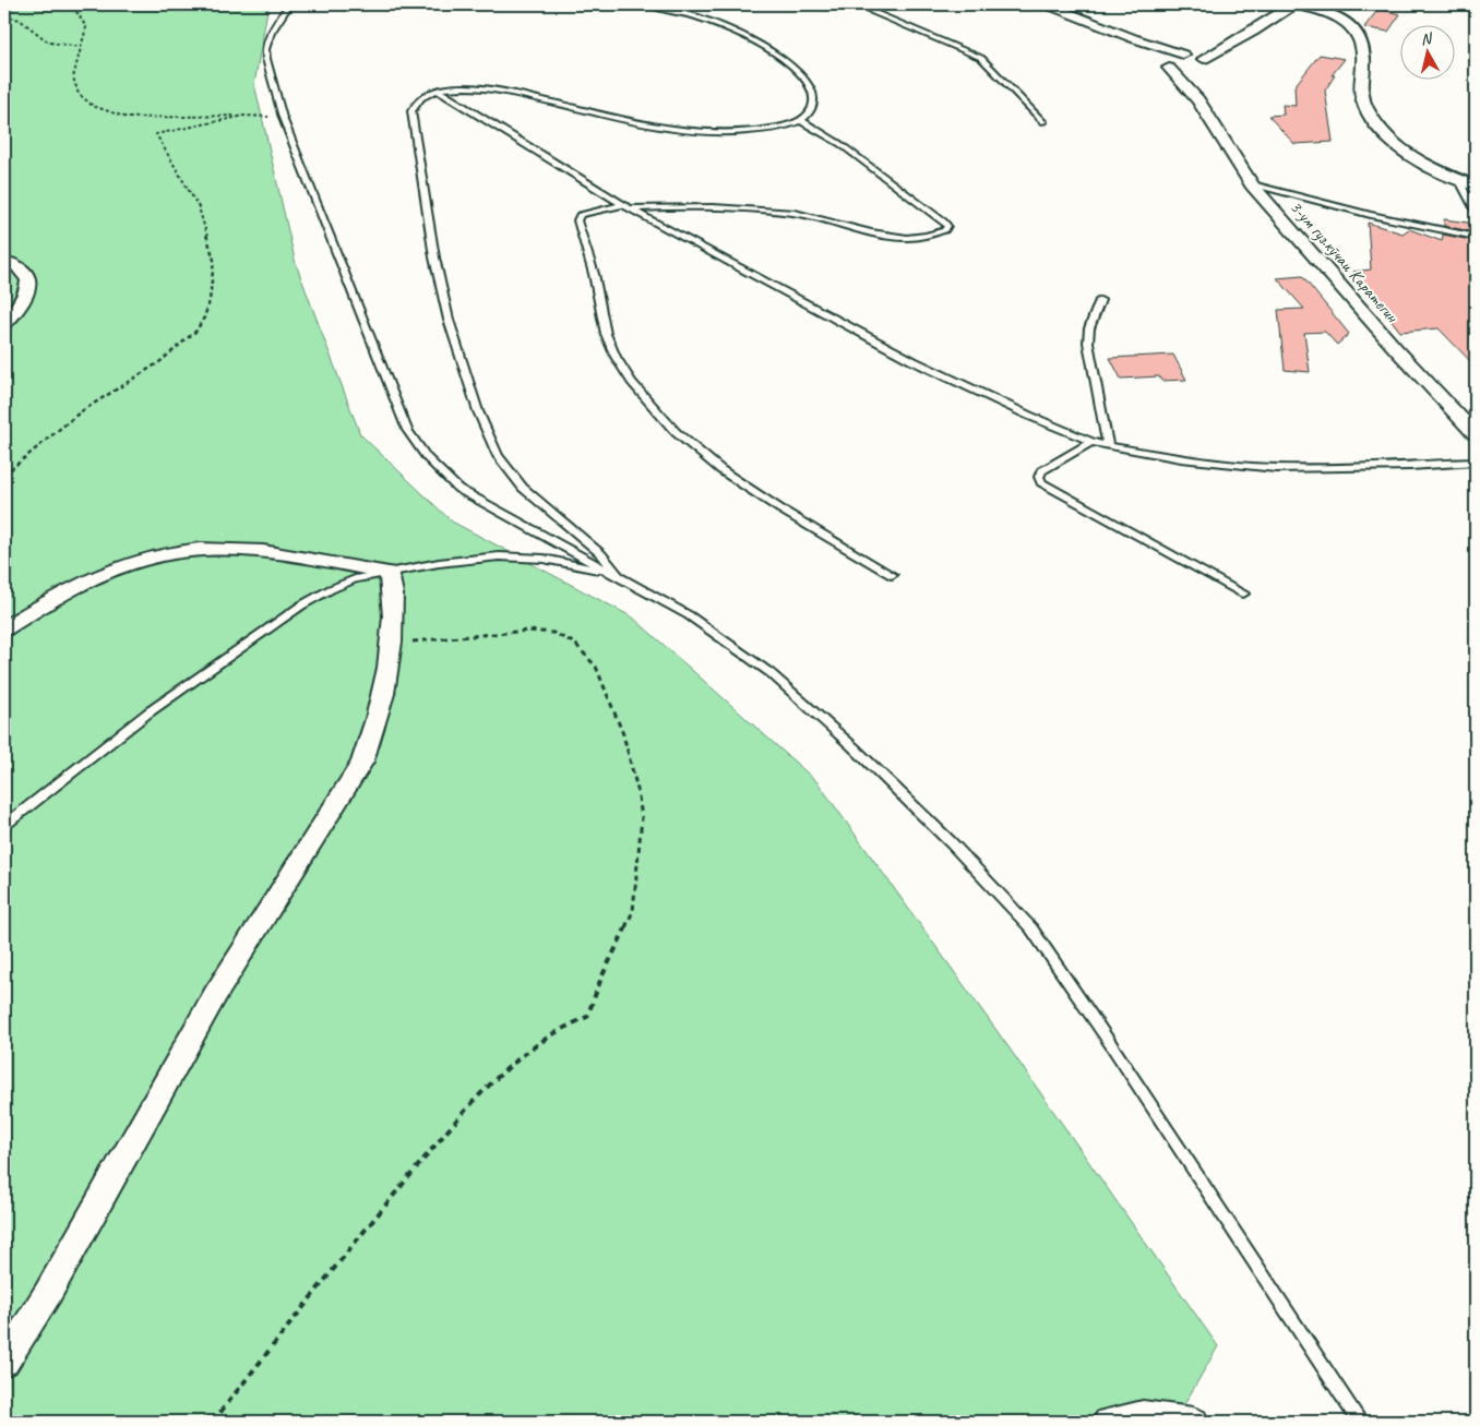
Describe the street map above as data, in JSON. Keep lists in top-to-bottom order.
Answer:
{
  "streets": {
    "street": ["3-ум гуз.кӯчаи Каратегин"]
  },
  "north": "top"
}
